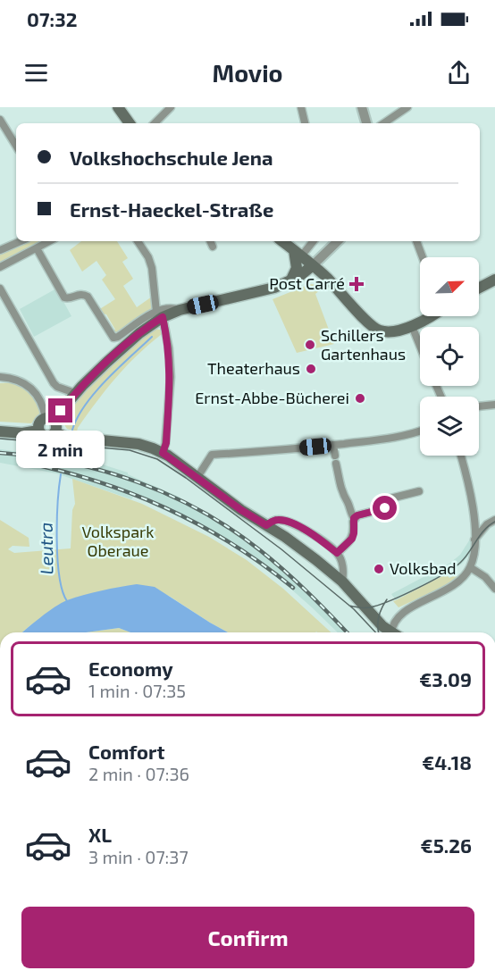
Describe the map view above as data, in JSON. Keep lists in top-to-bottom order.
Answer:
{
  "water": ["Leutra"],
  "parks": ["Volkspark Oberaue"],
  "places": {
    "health": ["Post Carré"],
    "other": [
      "Schillers Gartenhaus",
      "Theaterhaus",
      "Ernst-Abbe-Bücherei",
      "Volksbad"
    ]
  },
  "north": "top right",
  "page": {
    "status": "07:32",
    "header": "Movio",
    "banner": ["Volkshochschule Jena", "Ernst-Haeckel-Straße"],
    "bubble": "2 min",
    "list": [
      {
        "name": "Economy",
        "note": "1 min · 07:35",
        "value": "€3.09"
      },
      {
        "name": "Comfort",
        "note": "2 min · 07:36",
        "value": "€4.18"
      },
      {
        "name": "XL",
        "note": "3 min · 07:37",
        "value": "€5.26"
      }
    ],
    "buttons": "Confirm"
  }
}
